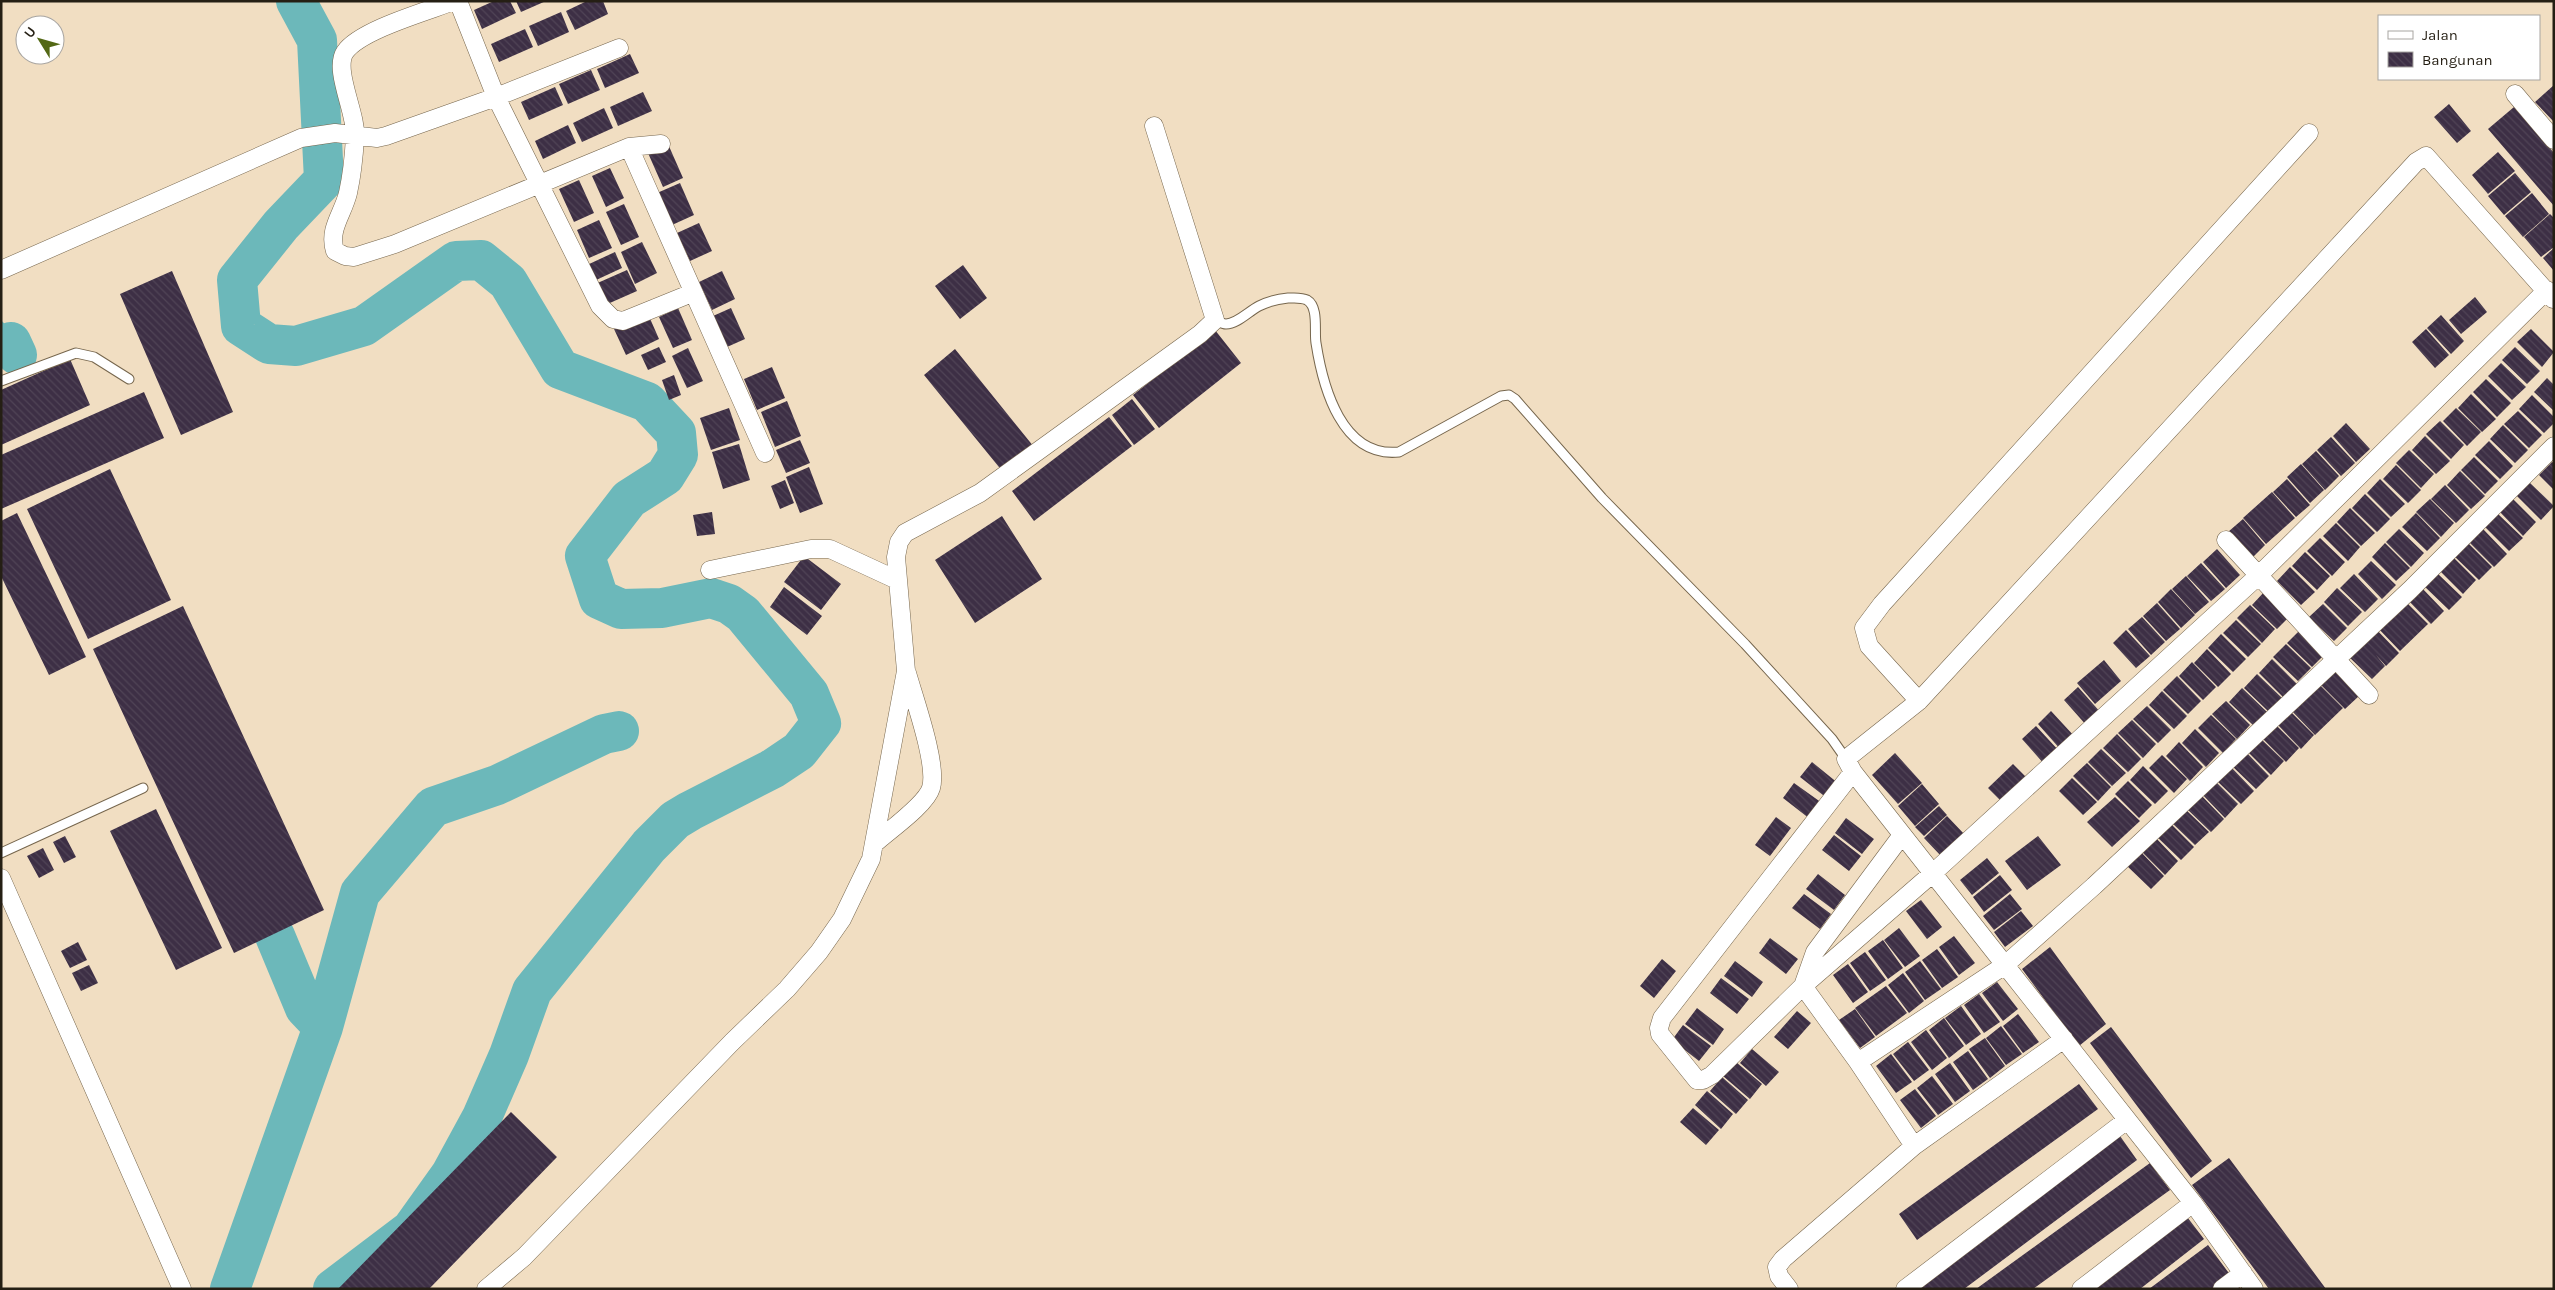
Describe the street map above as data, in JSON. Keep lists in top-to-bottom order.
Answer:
{
  "legend": ["Jalan", "Bangunan"],
  "north": "top left"
}
